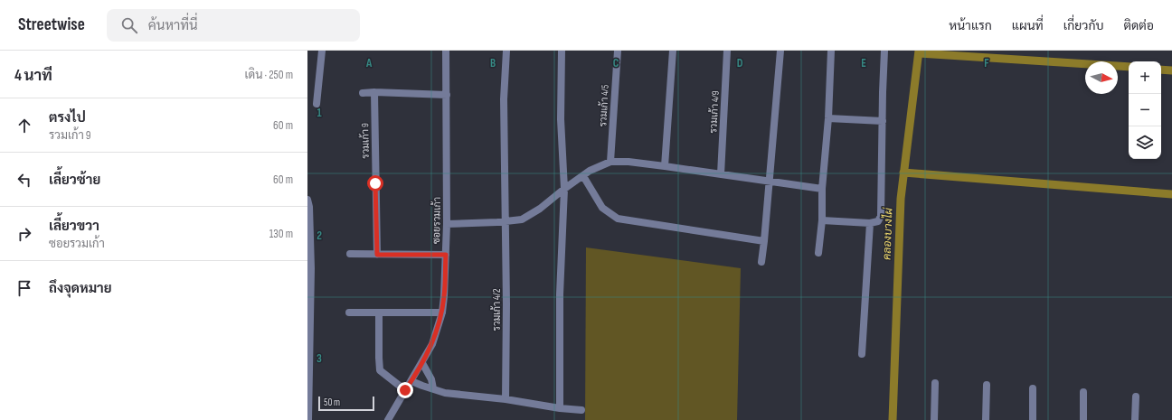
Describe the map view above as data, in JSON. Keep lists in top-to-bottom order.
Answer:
{
  "streets": {
    "street": [
      "รวมเก้า 4/5",
      "รวมเก้า 4/9",
      "รวมเก้า 9",
      "ซอยรวมเก้า",
      "รวมเก้า 4/2"
    ]
  },
  "water": ["คลองบางไผ่"],
  "scale_bar": "50 m",
  "north": "right",
  "page": {
    "header": "Streetwise",
    "search": "ค้นหาที่นี่",
    "nav": [
      "หน้าแรก",
      "แผนที่",
      "เกี่ยวกับ",
      "ติดต่อ"
    ],
    "heading": ["4 นาที", "เดิน · 250 m"],
    "map_buttons": ["+", "−"],
    "list": [
      ["ตรงไป", "รวมเก้า 9", "60 m"],
      ["เลี้ยวซ้าย", "60 m"],
      ["เลี้ยวขวา", "ซอยรวมเก้า", "130 m"],
      "ถึงจุดหมาย"
    ],
    "scale": "50 m"
  },
  "grid": {
    "columns": [
      "A",
      "B",
      "C",
      "D",
      "E",
      "F"
    ],
    "rows": ["1", "2", "3"]
  }
}
